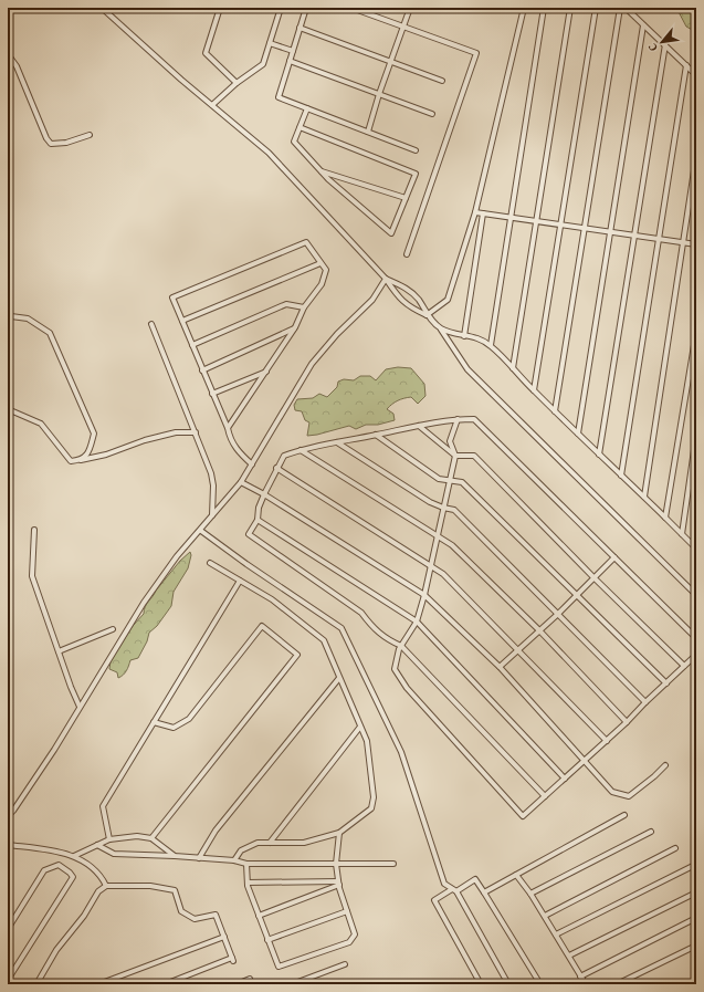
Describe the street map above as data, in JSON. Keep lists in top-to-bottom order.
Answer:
{
  "north": "bottom left"
}
